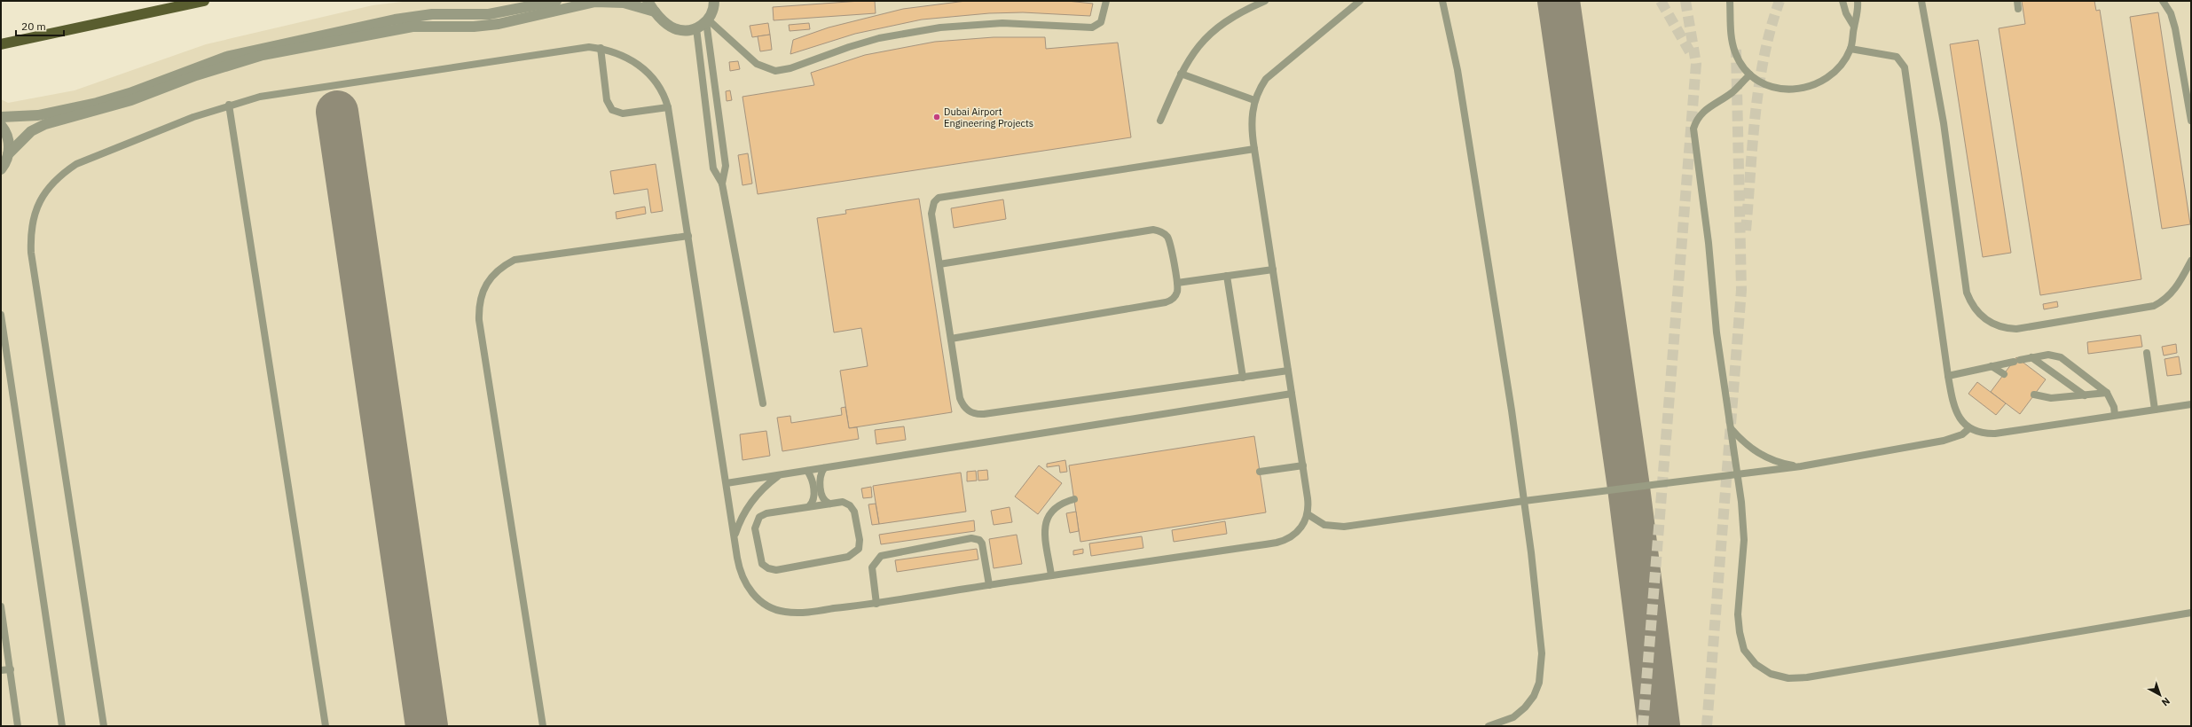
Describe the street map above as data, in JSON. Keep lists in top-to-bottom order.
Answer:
{
  "places": ["Dubai Airport Engineering Projects"],
  "scale_bar": "20 m",
  "north": "bottom right"
}
